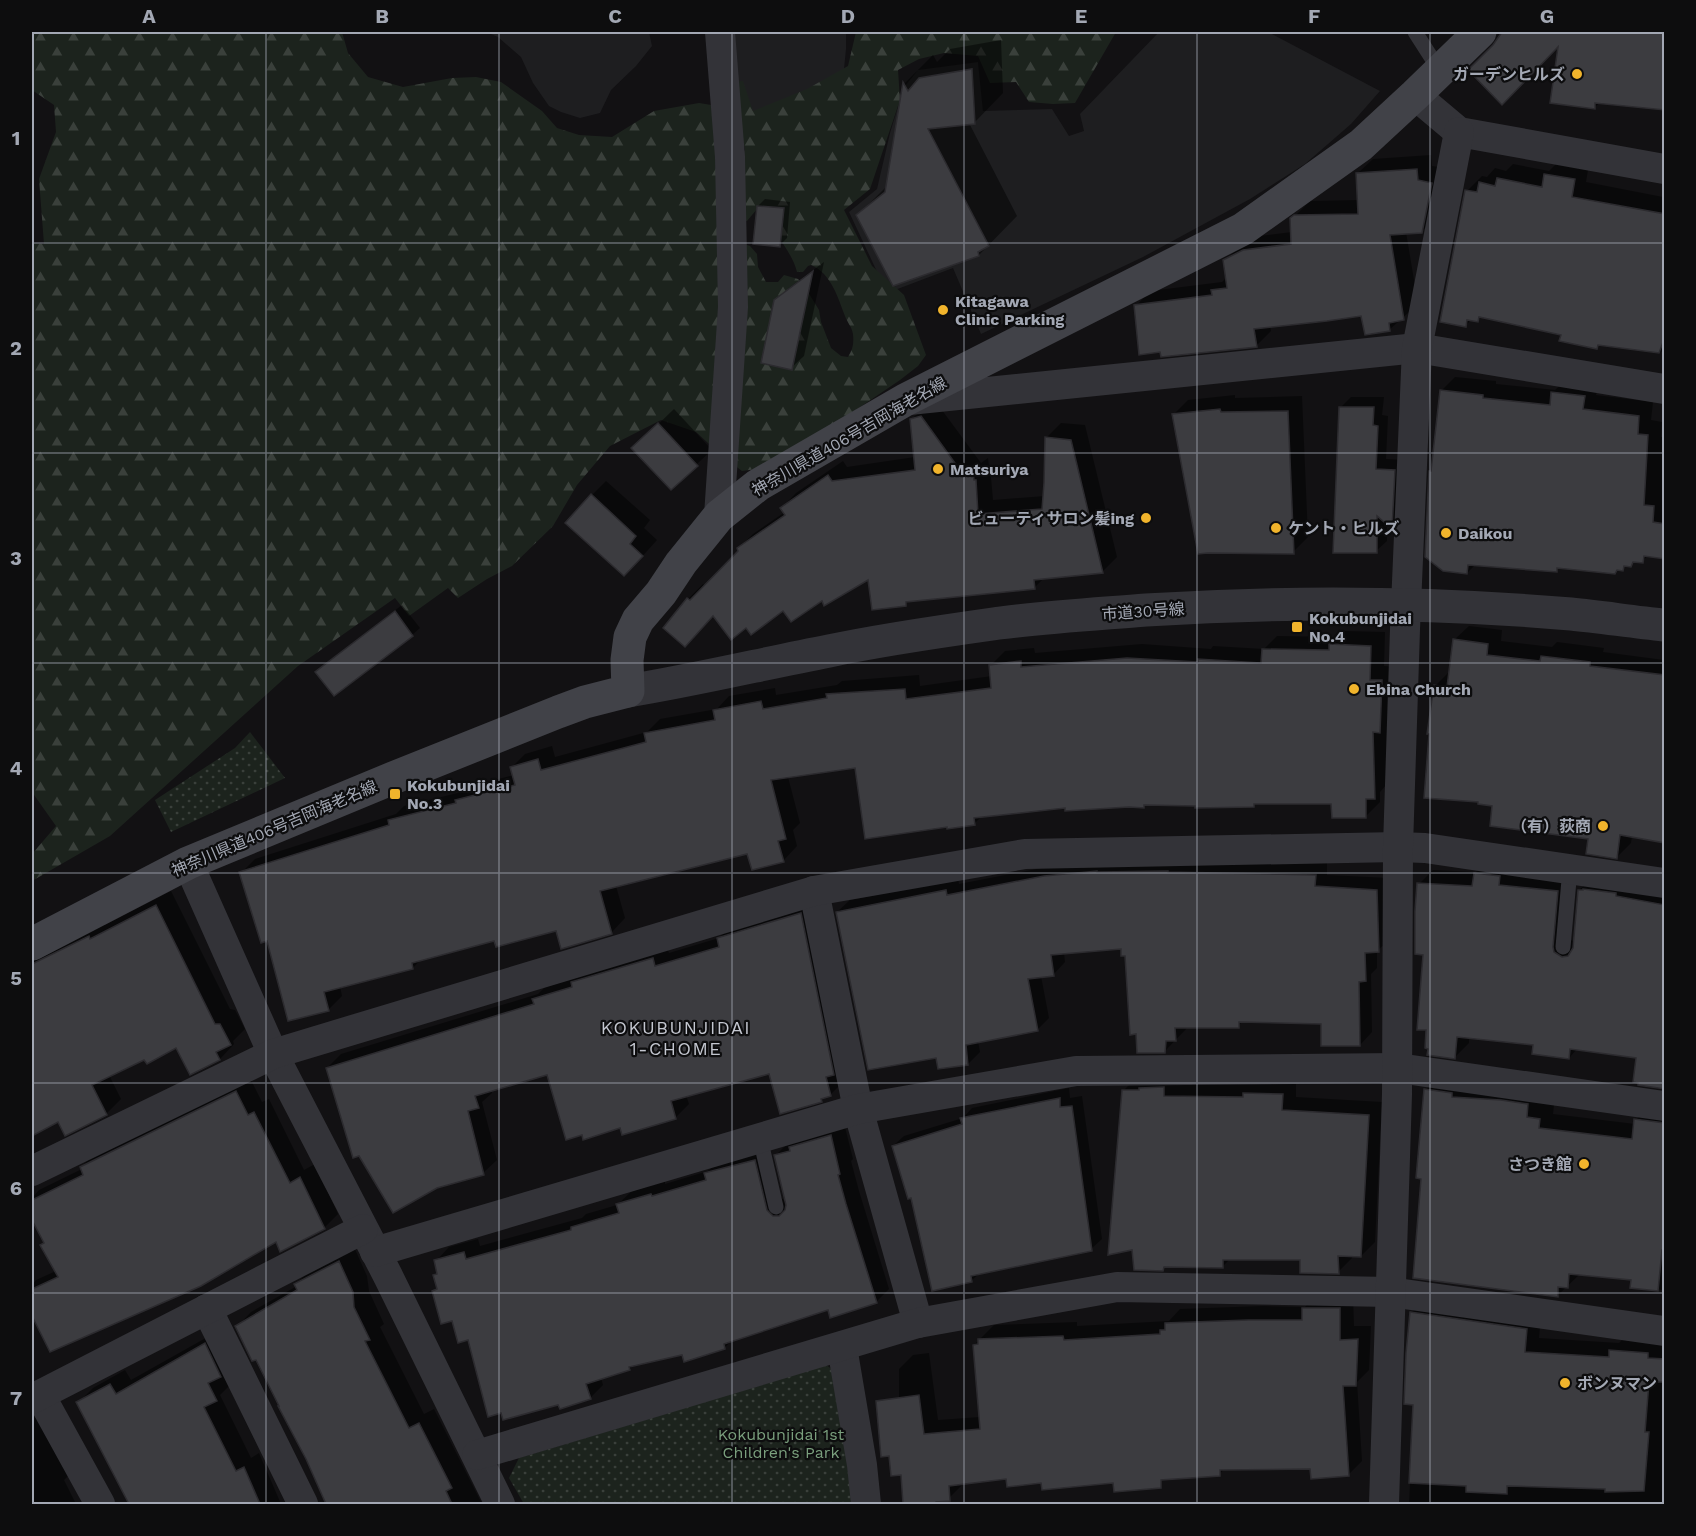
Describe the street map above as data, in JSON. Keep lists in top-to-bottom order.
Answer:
{
  "streets": {
    "main road": ["神奈川県道406号吉岡海老名線"],
    "street": ["市道30号線"]
  },
  "crossings": [
    ["神奈川県道406号吉岡海老名線", "市道30号線"]
  ],
  "districts": ["KOKUBUNJIDAI 1-CHOME"],
  "parks": ["Kokubunjidai 1st Children's Park"],
  "places": {
    "other": [
      "ガーデンヒルズ",
      "Kitagawa Clinic Parking",
      "Matsuriya",
      "ビューティサロン髪ing",
      "ケント・ヒルズ",
      "Daikou",
      "Ebina Church",
      "（有）荻商",
      "さつき館",
      "ボンヌマン"
    ],
    "transit": ["Kokubunjidai No.4", "Kokubunjidai No.3"]
  },
  "grid": {
    "columns": [
      "A",
      "B",
      "C",
      "D",
      "E",
      "F",
      "G"
    ],
    "rows": [
      "1",
      "2",
      "3",
      "4",
      "5",
      "6",
      "7"
    ]
  }
}
